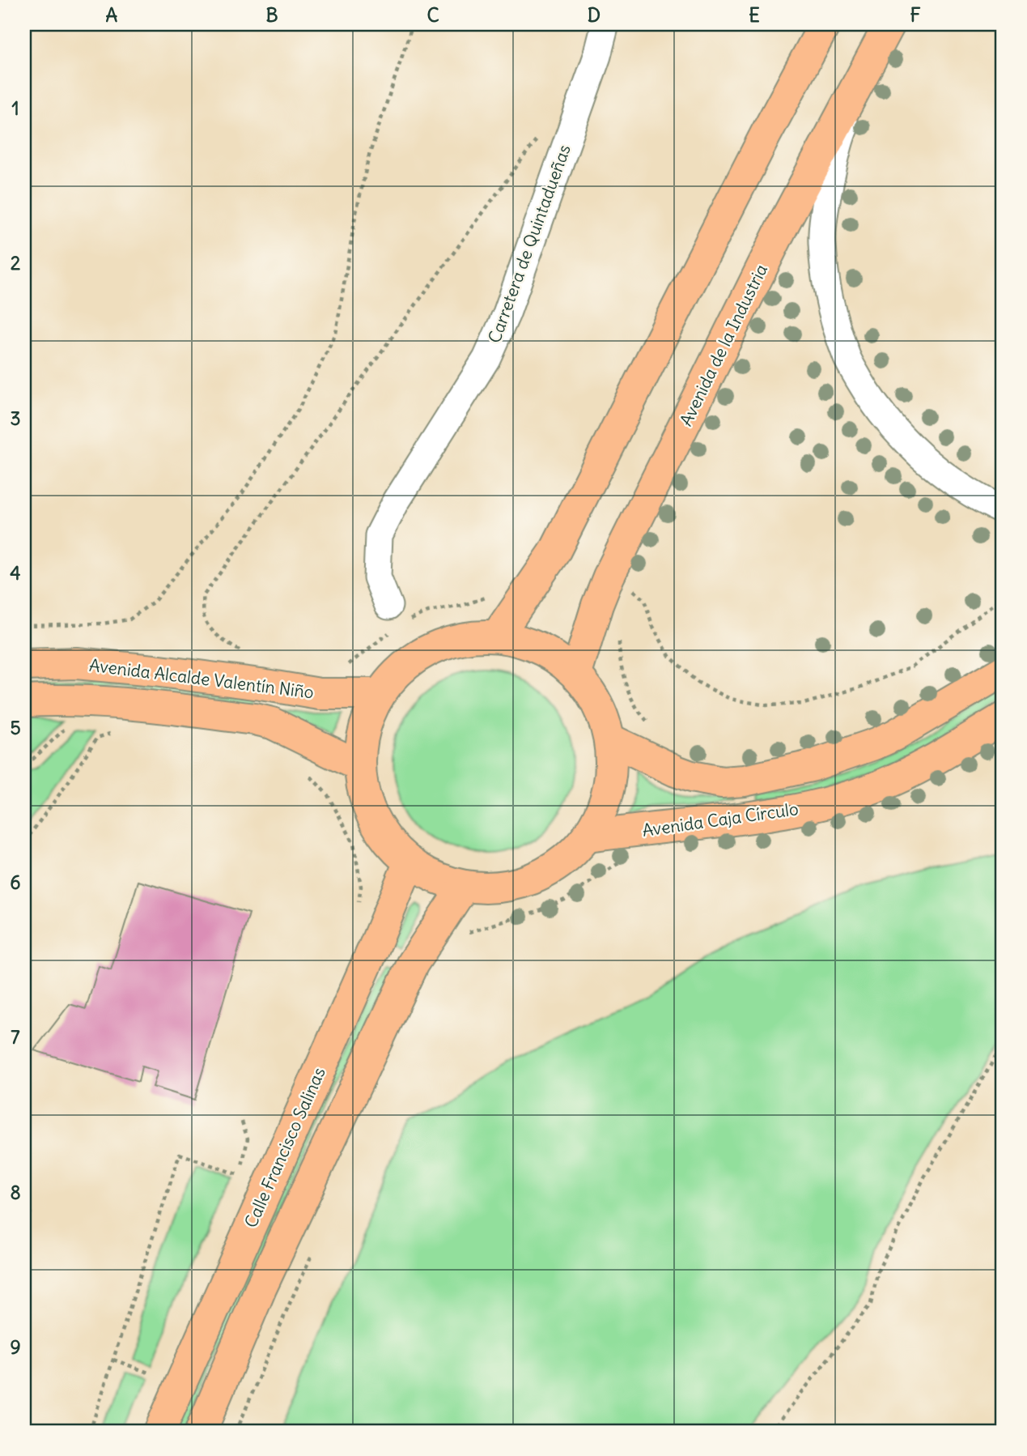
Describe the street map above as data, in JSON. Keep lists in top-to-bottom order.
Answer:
{
  "streets": {
    "main road": [
      "Avenida de la Industria",
      "Avenida Alcalde Valentín Niño",
      "Avenida Caja Círculo",
      "Calle Francisco Salinas"
    ],
    "street": ["Carretera de Quintadueñas"]
  },
  "grid": {
    "columns": [
      "A",
      "B",
      "C",
      "D",
      "E",
      "F"
    ],
    "rows": [
      "1",
      "2",
      "3",
      "4",
      "5",
      "6",
      "7",
      "8",
      "9"
    ]
  }
}
